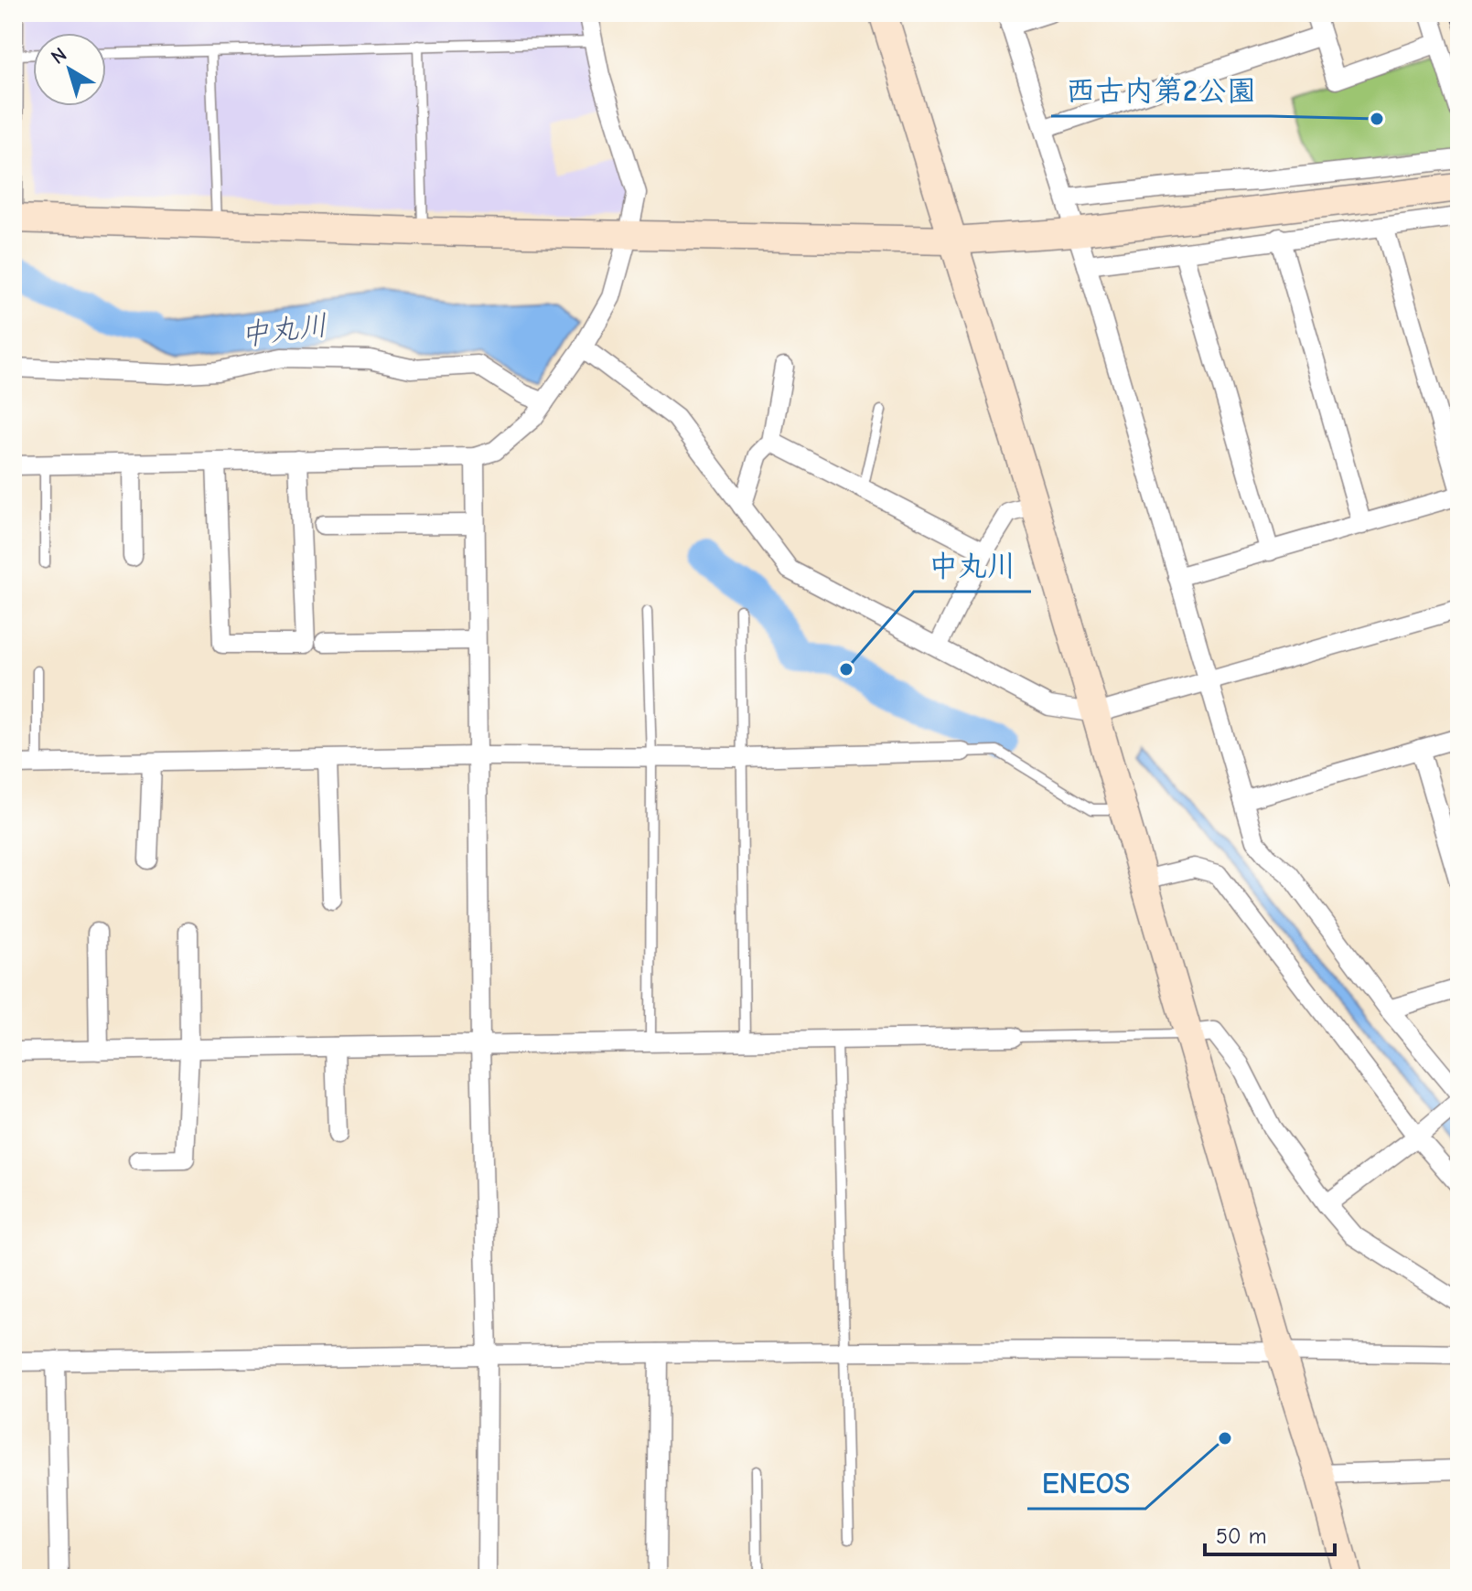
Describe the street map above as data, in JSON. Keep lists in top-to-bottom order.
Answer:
{
  "water": ["中丸川"],
  "places": ["西古内第2公園", "中丸川", "ENEOS"],
  "scale_bar": "50 m",
  "north": "top left"
}
